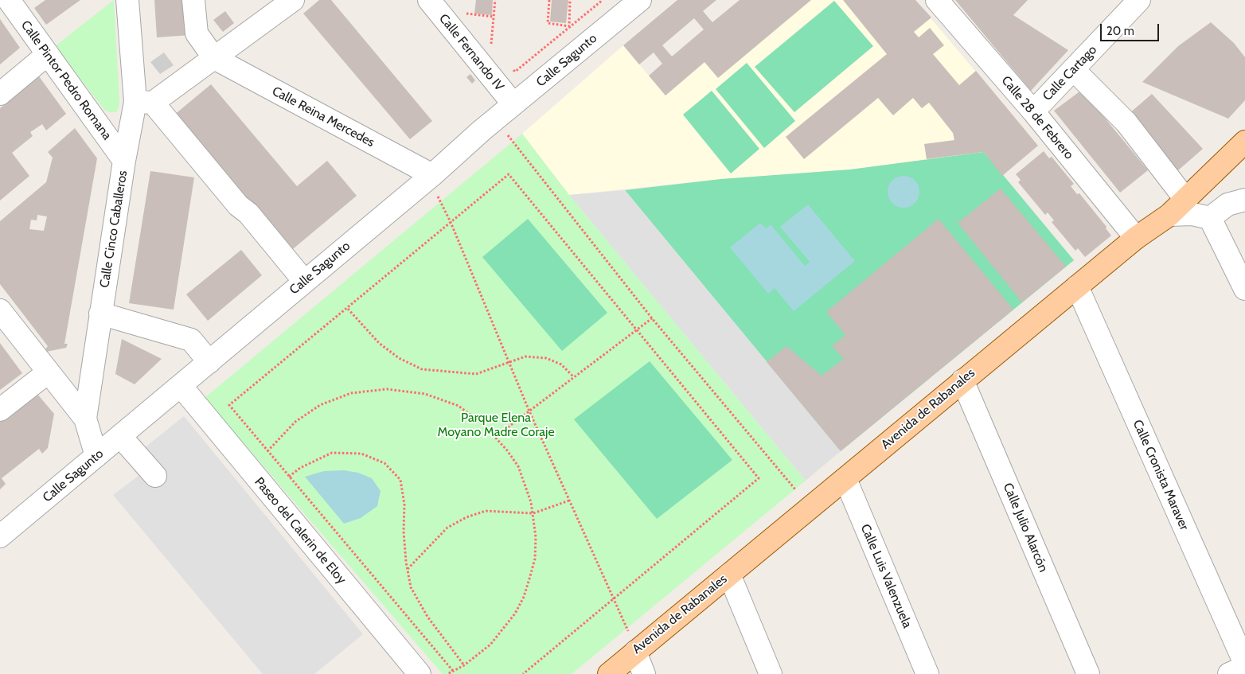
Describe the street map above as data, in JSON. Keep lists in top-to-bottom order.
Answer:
{
  "streets": {
    "main road": ["Avenida de Rabanales"],
    "street": [
      "Calle Fernando IV",
      "Calle Sagunto",
      "Calle Cartago",
      "Calle Pintor Pedro Romana",
      "Calle Reina Mercedes",
      "Calle 28 de Febrero",
      "Calle Cinco Caballeros",
      "Calle Cronista Maraver",
      "Calle Julio Alarcón",
      "Paseo del Calerin de Eloy",
      "Calle Luis Valenzuela"
    ]
  },
  "crossings": [
    ["Calle Fernando IV", "Calle Sagunto"],
    ["Calle Sagunto", "Calle Reina Mercedes"],
    ["Calle Sagunto", "Calle Cinco Caballeros"],
    ["Calle Sagunto", "Paseo del Calerin de Eloy"],
    ["Calle Cartago", "Calle 28 de Febrero"],
    ["Calle Pintor Pedro Romana", "Calle Cinco Caballeros"],
    ["Calle 28 de Febrero", "Avenida de Rabanales"],
    ["Avenida de Rabanales", "Calle Cronista Maraver"],
    ["Avenida de Rabanales", "Calle Julio Alarcón"],
    ["Avenida de Rabanales", "Calle Luis Valenzuela"]
  ],
  "parks": ["Parque Elena Moyano Madre Coraje"],
  "scale_bar": "20 m"
}
